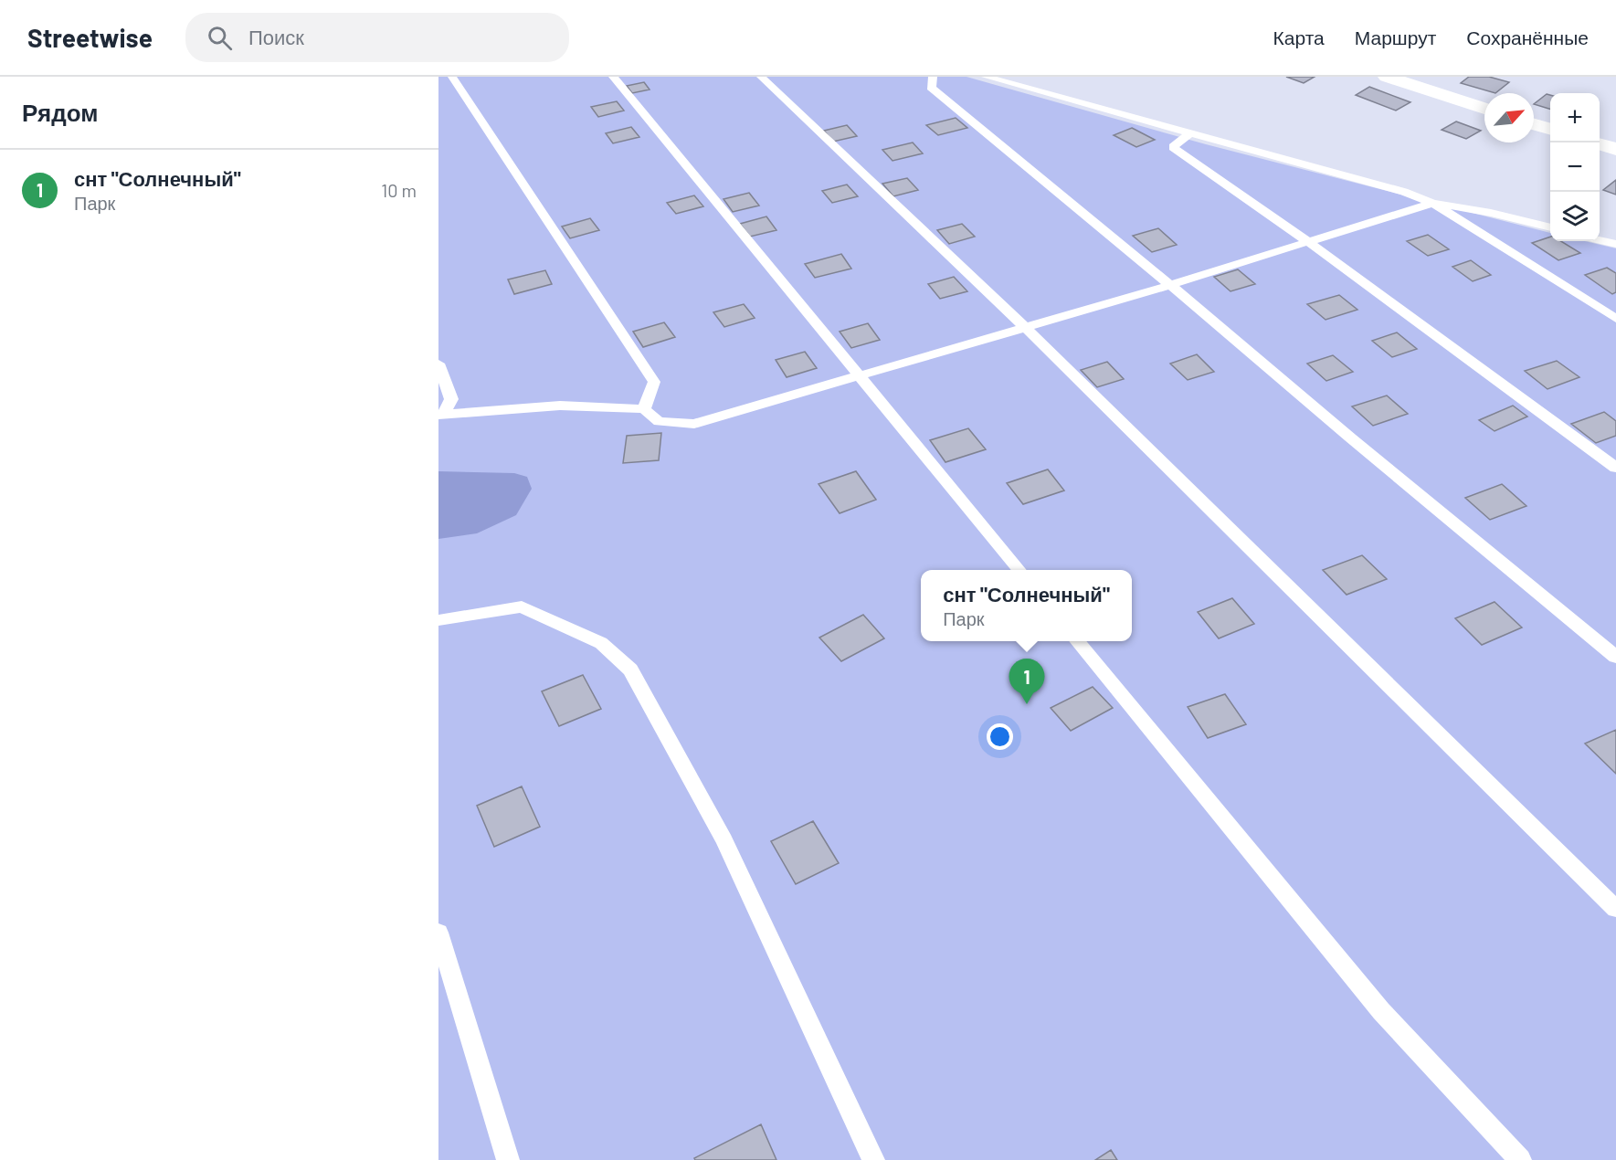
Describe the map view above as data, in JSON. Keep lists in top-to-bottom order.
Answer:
{
  "north": "top right",
  "page": {
    "header": "Streetwise",
    "search": "Поиск",
    "nav": ["Карта", "Маршрут", "Сохранённые"],
    "heading": "Рядом",
    "map_buttons": ["+", "−"],
    "list": [
      {
        "mark": "1",
        "name": "снт \"Солнечный\"",
        "note": "Парк",
        "value": "10 m"
      }
    ],
    "popup": ["снт \"Солнечный\"", "Парк"],
    "pins": "1"
  }
}
